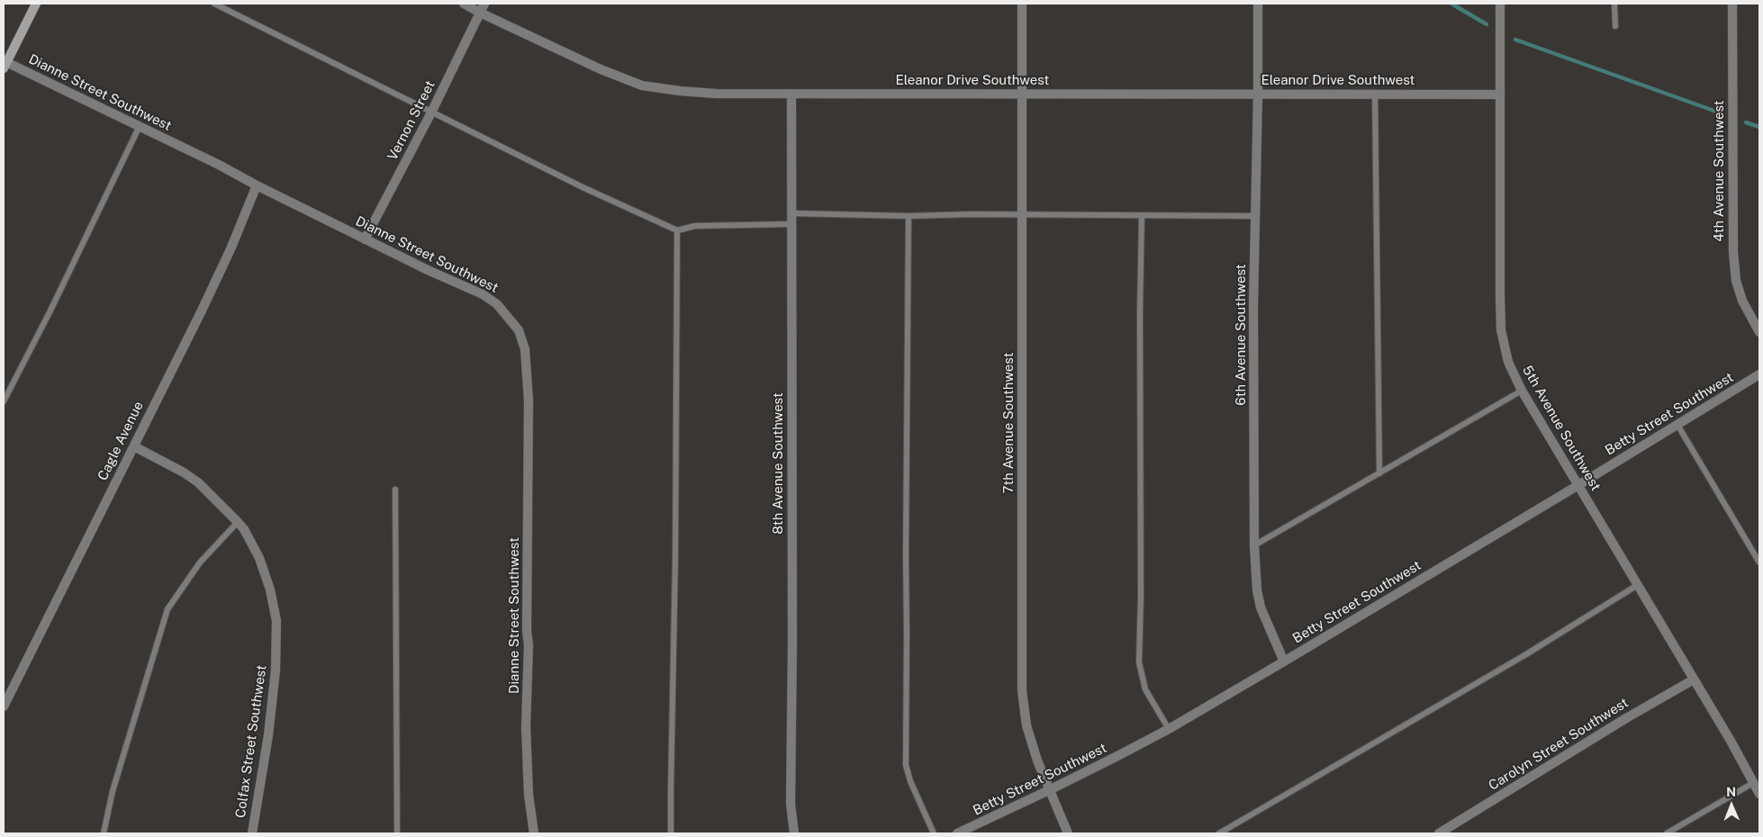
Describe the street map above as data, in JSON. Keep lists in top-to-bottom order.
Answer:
{
  "streets": {
    "street": [
      "Eleanor Drive Southwest",
      "Dianne Street Southwest",
      "Vernon Street",
      "4th Avenue Southwest",
      "6th Avenue Southwest",
      "Betty Street Southwest",
      "7th Avenue Southwest",
      "5th Avenue Southwest",
      "Cagle Avenue",
      "8th Avenue Southwest",
      "Colfax Street Southwest",
      "Carolyn Street Southwest"
    ]
  },
  "crossings": [
    ["Eleanor Drive Southwest", "Vernon Street"],
    ["Eleanor Drive Southwest", "6th Avenue Southwest"],
    ["Eleanor Drive Southwest", "7th Avenue Southwest"],
    ["Eleanor Drive Southwest", "5th Avenue Southwest"],
    ["Eleanor Drive Southwest", "8th Avenue Southwest"],
    ["Dianne Street Southwest", "Vernon Street"],
    ["Dianne Street Southwest", "Cagle Avenue"],
    ["6th Avenue Southwest", "Betty Street Southwest"],
    ["Betty Street Southwest", "7th Avenue Southwest"],
    ["Betty Street Southwest", "5th Avenue Southwest"],
    ["5th Avenue Southwest", "Carolyn Street Southwest"],
    ["Cagle Avenue", "Colfax Street Southwest"]
  ],
  "north": "top"
}
